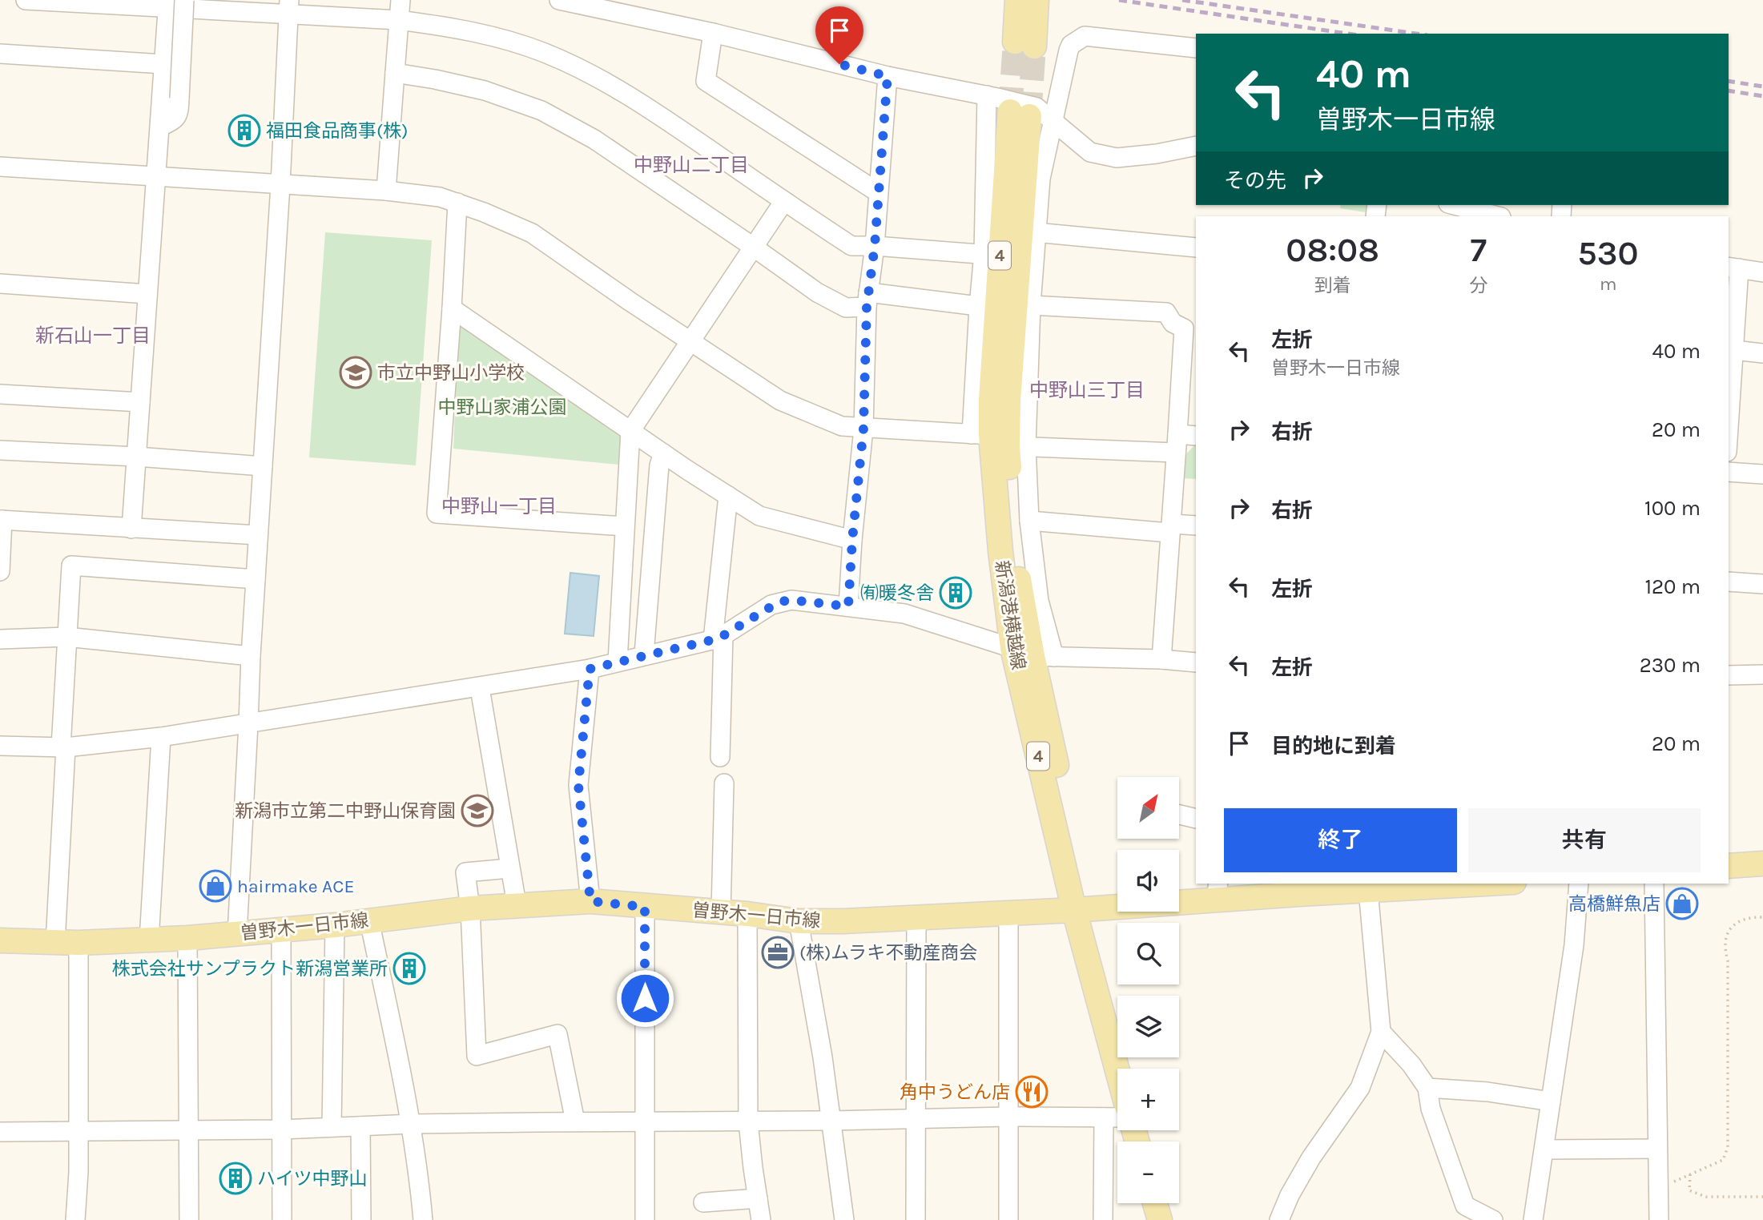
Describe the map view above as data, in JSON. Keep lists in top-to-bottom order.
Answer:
{
  "streets": {
    "main road": ["4", "新潟港横越線", "曽野木一日市線"]
  },
  "crossings": [
    ["新潟港横越線", "曽野木一日市線"]
  ],
  "districts": [
    "中野山二丁目",
    "新石山一丁目",
    "中野山三丁目",
    "中野山一丁目"
  ],
  "parks": ["中野山家浦公園"],
  "places": {
    "building": [
      "福田食品商事(株)",
      "㈲暖冬舎",
      "株式会社サンプラクト新潟営業所",
      "ハイツ中野山"
    ],
    "school or university": ["市立中野山小学校", "新潟市立第二中野山保育園"],
    "shop": ["hairmake ACE", "高橋鮮魚店"],
    "office": ["(株)ムラキ不動産商会"],
    "restaurant": ["角中うどん店"]
  },
  "north": "top right",
  "page": {
    "turn": ["40 m", "曽野木一日市線"],
    "then": "その先",
    "eta": [
      "08:08",
      "到着",
      "7",
      "分",
      "530",
      "m"
    ],
    "list": [
      {
        "name": "左折",
        "note": "曽野木一日市線",
        "value": "40 m"
      },
      {
        "name": "右折",
        "value": "20 m"
      },
      {
        "name": "右折",
        "value": "100 m"
      },
      {
        "name": "左折",
        "value": "120 m"
      },
      {
        "name": "左折",
        "value": "230 m"
      },
      {
        "name": "目的地に到着",
        "value": "20 m"
      }
    ],
    "map_buttons": ["+", "−"],
    "buttons": ["終了", "共有"]
  }
}
